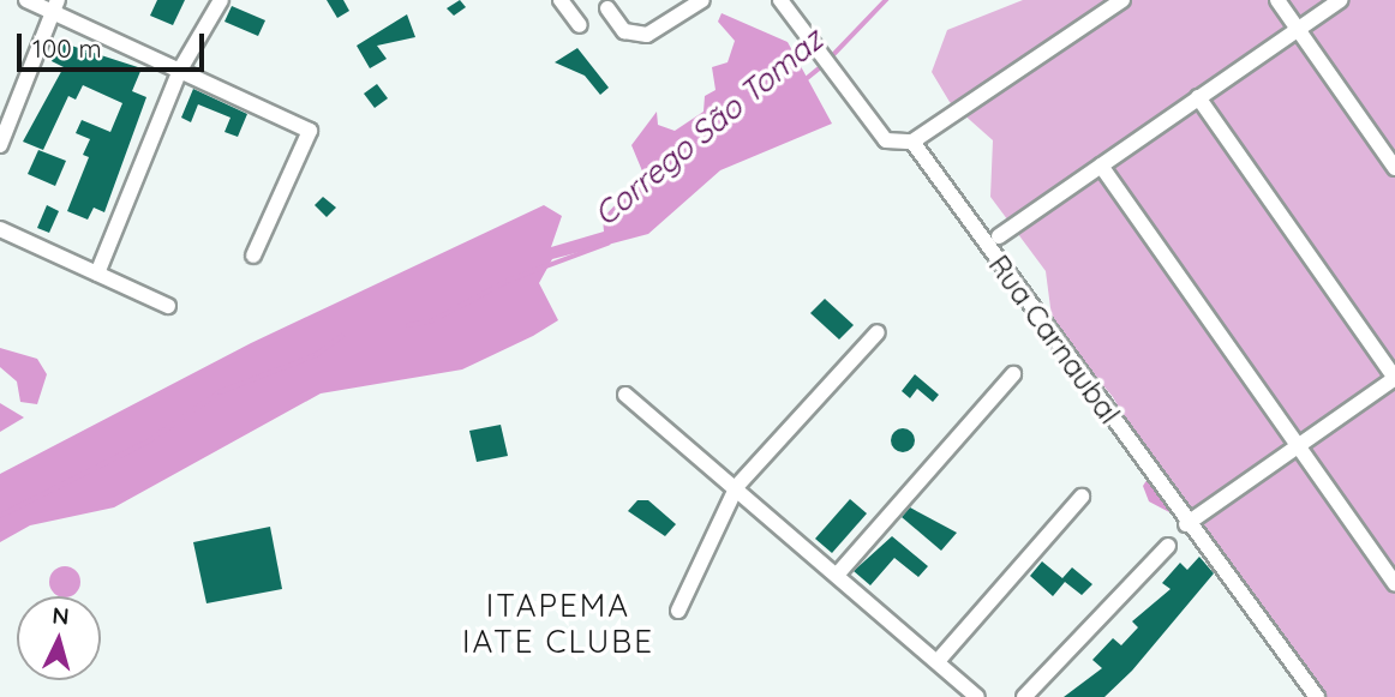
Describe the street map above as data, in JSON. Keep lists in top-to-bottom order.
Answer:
{
  "streets": {
    "street": ["Rua Carnaubal"]
  },
  "districts": ["ITAPEMA IATE CLUBE"],
  "water": ["Corrego São Tomaz"],
  "scale_bar": "100 m",
  "north": "top"
}
